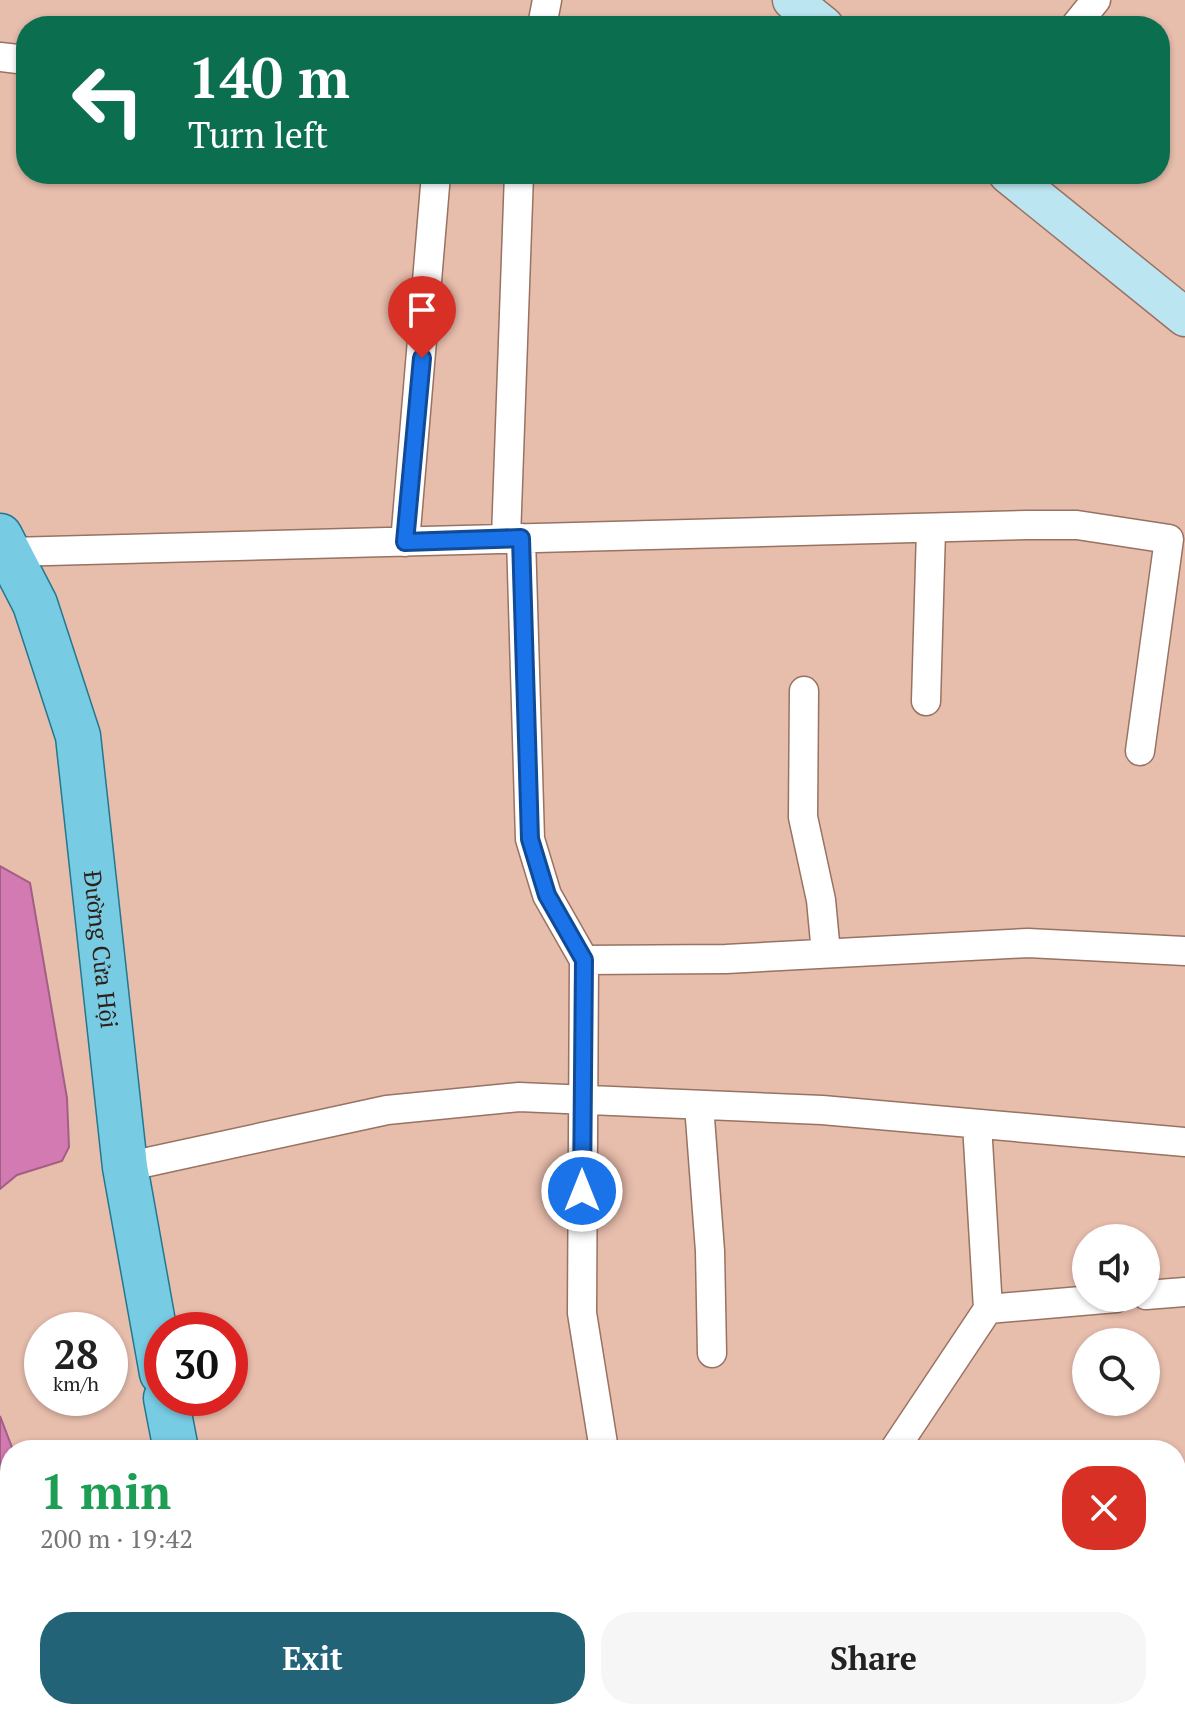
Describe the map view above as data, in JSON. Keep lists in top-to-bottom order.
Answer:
{
  "streets": {
    "main road": ["Đường Cửa Hội"]
  },
  "page": {
    "turn": ["140 m", "Turn left"],
    "speed": "28 km/h",
    "limit": "30",
    "heading": ["1 min", "200 m · 19:42"],
    "buttons": ["Exit", "Share"]
  }
}
